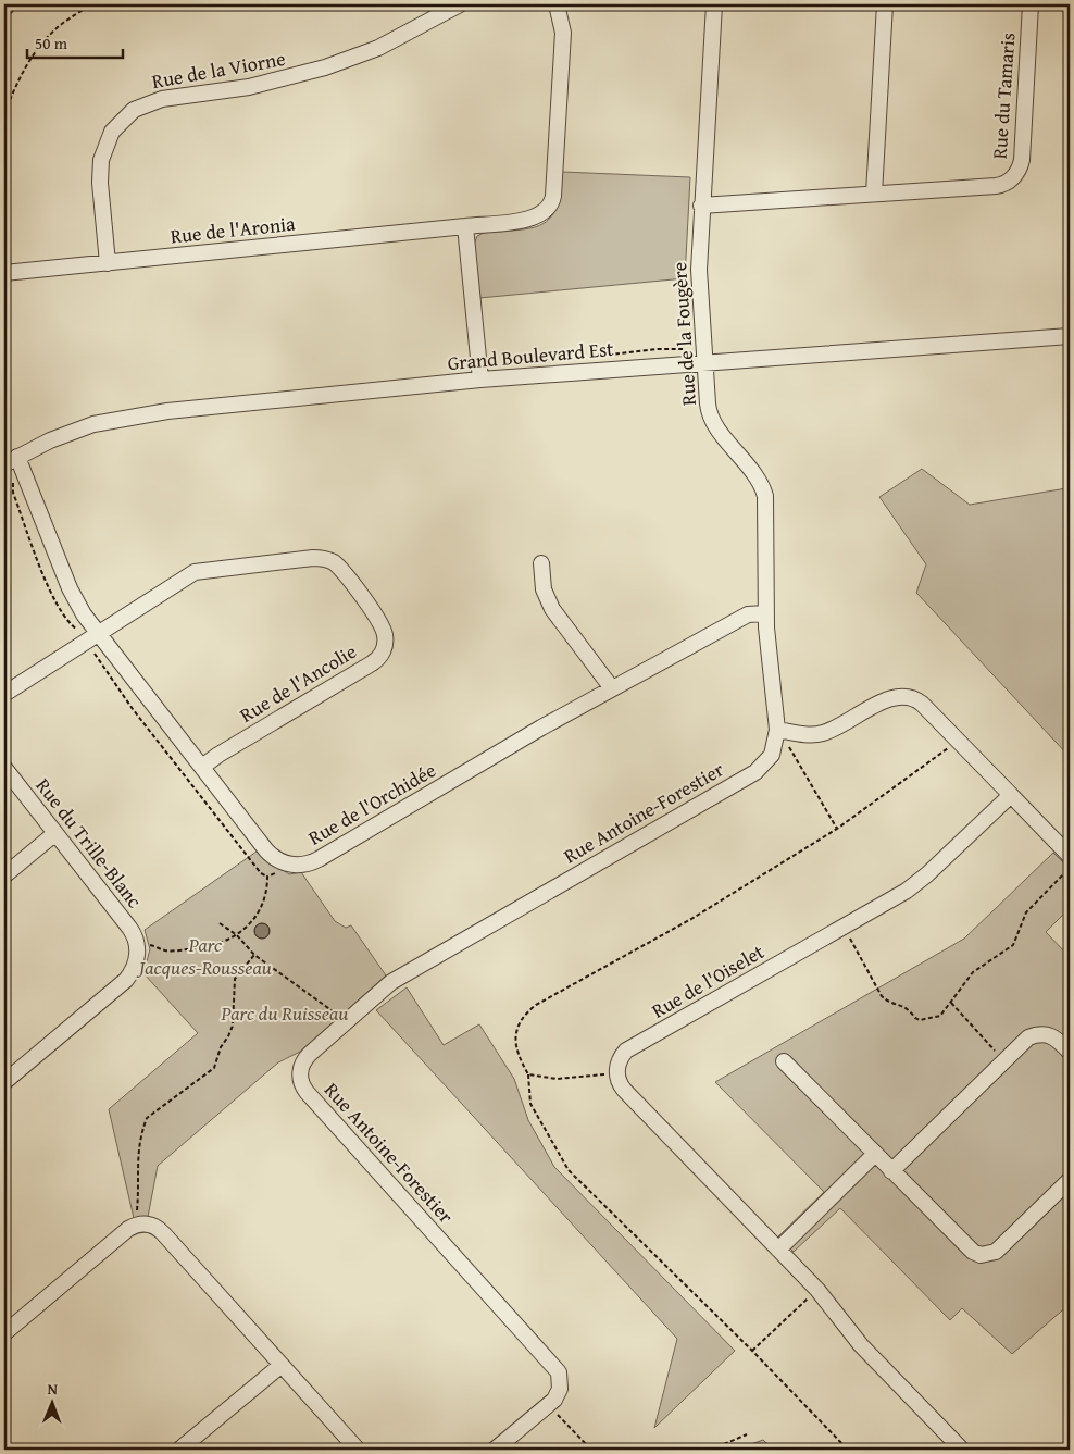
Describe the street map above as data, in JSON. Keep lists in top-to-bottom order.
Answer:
{
  "streets": {
    "street": [
      "Rue de la Viorne",
      "Rue du Tamaris",
      "Rue de l'Aronia",
      "Rue de la Fougère",
      "Grand Boulevard Est",
      "Rue de l'Ancolie",
      "Rue de l'Orchidée",
      "Rue Antoine-Forestier",
      "Rue du Trille-Blanc",
      "Rue de l'Oiselet"
    ]
  },
  "crossings": [
    ["Rue de la Viorne", "Rue de l'Aronia"],
    ["Rue du Tamaris", "Rue de la Fougère"],
    ["Rue de la Fougère", "Grand Boulevard Est"],
    ["Rue de la Fougère", "Rue de l'Orchidée"],
    ["Rue de la Fougère", "Rue Antoine-Forestier"],
    ["Grand Boulevard Est", "Rue de l'Orchidée"],
    ["Rue de l'Ancolie", "Rue de l'Orchidée"]
  ],
  "parks": ["Parc Jacques-Rousseau", "Parc du Ruisseau"],
  "scale_bar": "50 m",
  "north": "top"
}
